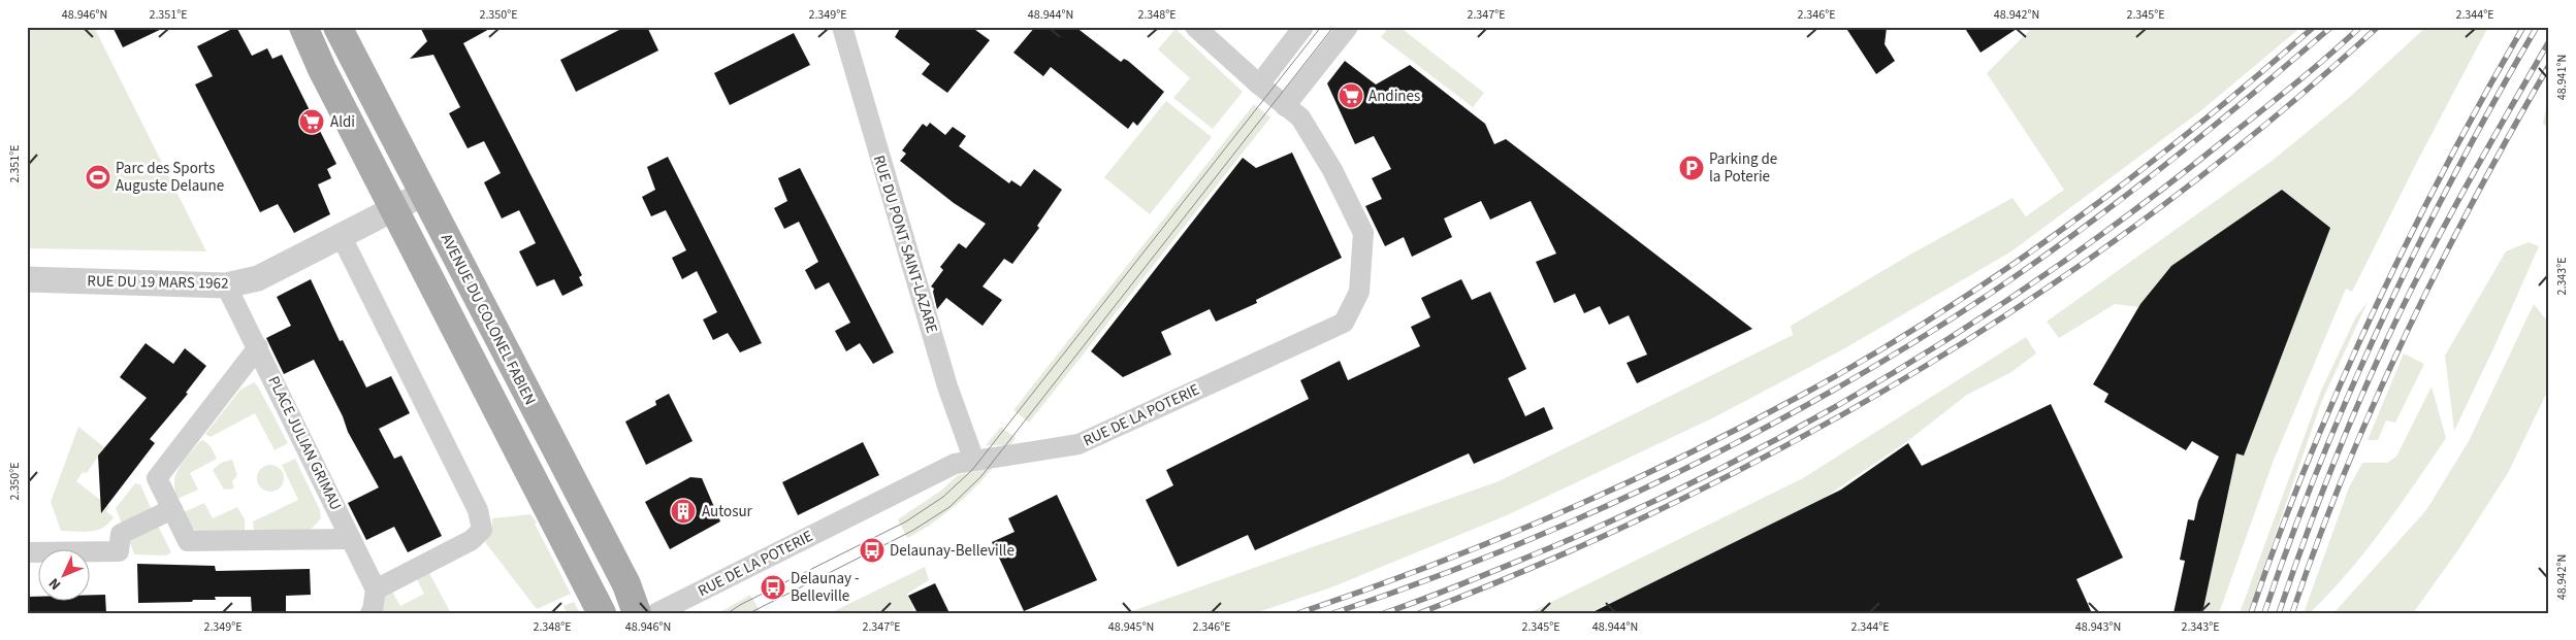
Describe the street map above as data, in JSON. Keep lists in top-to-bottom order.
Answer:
{
  "streets": {
    "main road": ["AVENUE DU COLONEL FABIEN"],
    "street": [
      "RUE DU PONT SAINT-LAZARE",
      "RUE DU 19 MARS 1962",
      "RUE DE LA POTERIE",
      "PLACE JULIAN GRIMAU"
    ]
  },
  "crossings": [
    ["RUE DU PONT SAINT-LAZARE", "RUE DE LA POTERIE"],
    ["RUE DU 19 MARS 1962", "AVENUE DU COLONEL FABIEN"],
    ["RUE DU 19 MARS 1962", "PLACE JULIAN GRIMAU"]
  ],
  "places": {
    "supermarket": ["Andines", "Aldi"],
    "parking": ["Parking de la Poterie"],
    "sports": ["Parc des Sports Auguste Delaune"],
    "building": ["Autosur"],
    "bus stop": ["Delaunay-Belleville", "Delaunay - Belleville"]
  },
  "north": "bottom left",
  "coordinates": [
    "48.946°N",
    "2.351°E",
    "2.350°E",
    "2.349°E",
    "48.944°N",
    "2.348°E",
    "2.347°E",
    "2.346°E",
    "48.942°N",
    "2.345°E",
    "2.344°E",
    "48.941°N",
    "2.343°E",
    "48.945°N",
    "48.943°N"
  ]
}
